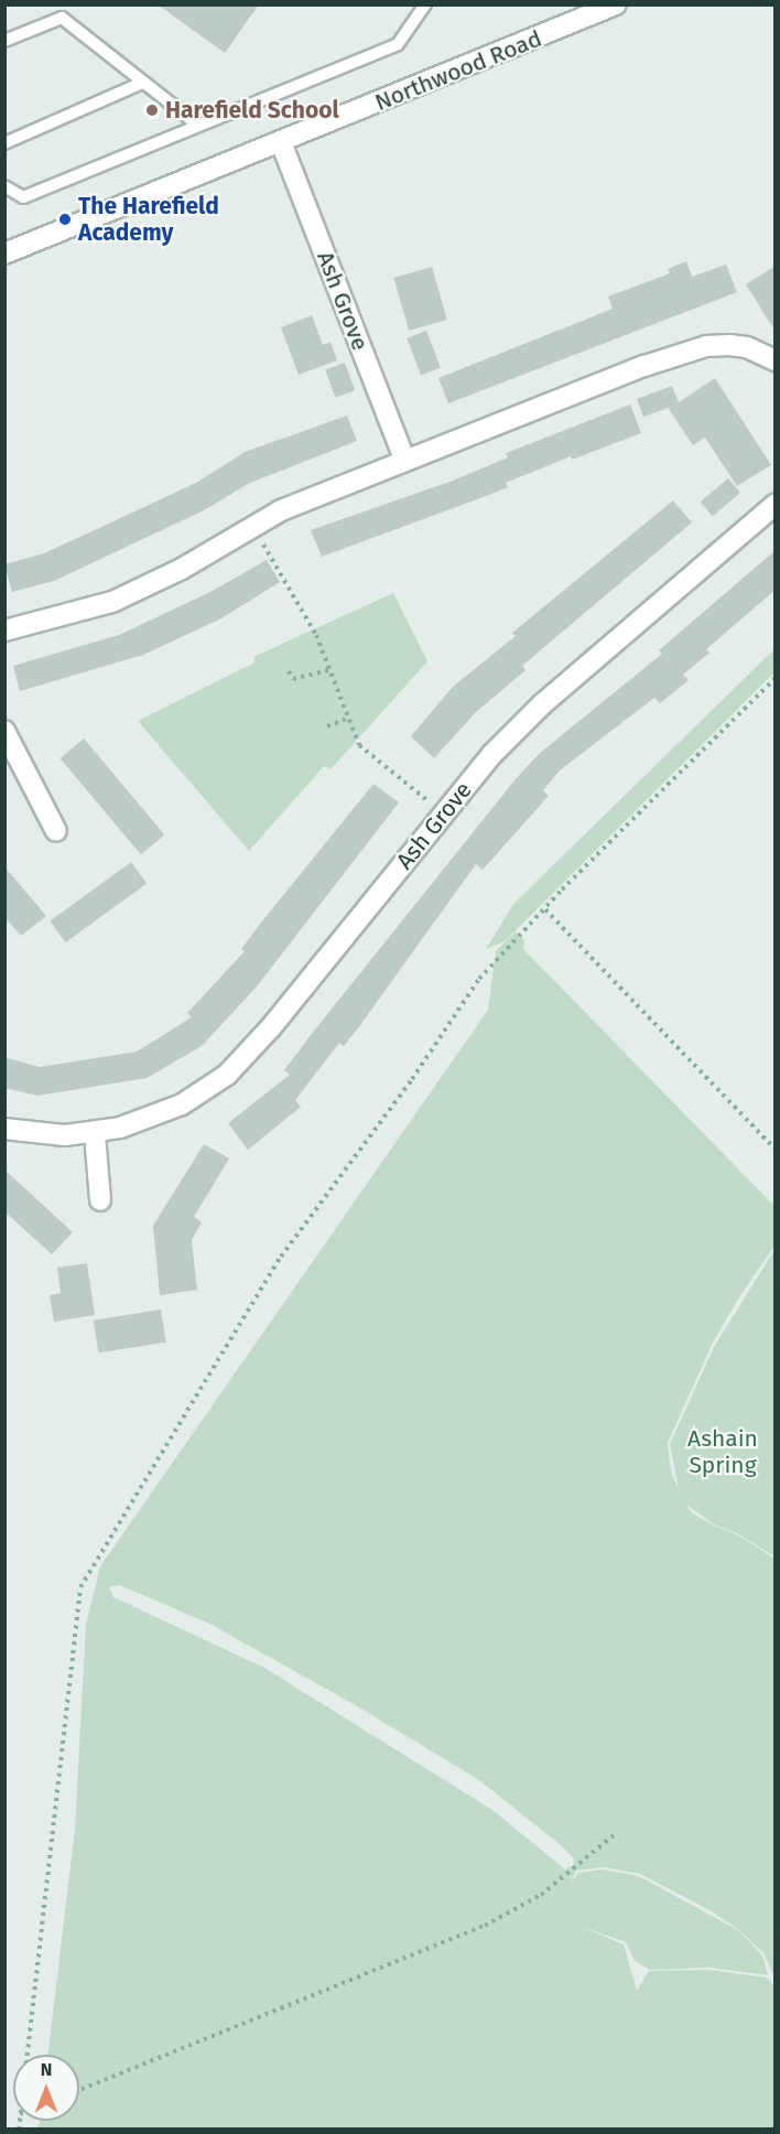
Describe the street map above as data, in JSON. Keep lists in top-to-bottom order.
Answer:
{
  "streets": {
    "street": ["Northwood Road", "Ash Grove"]
  },
  "crossings": [
    ["Northwood Road", "Ash Grove"]
  ],
  "parks": ["Ashain Spring"],
  "places": ["Harefield School", "The Harefield Academy"],
  "north": "top"
}
